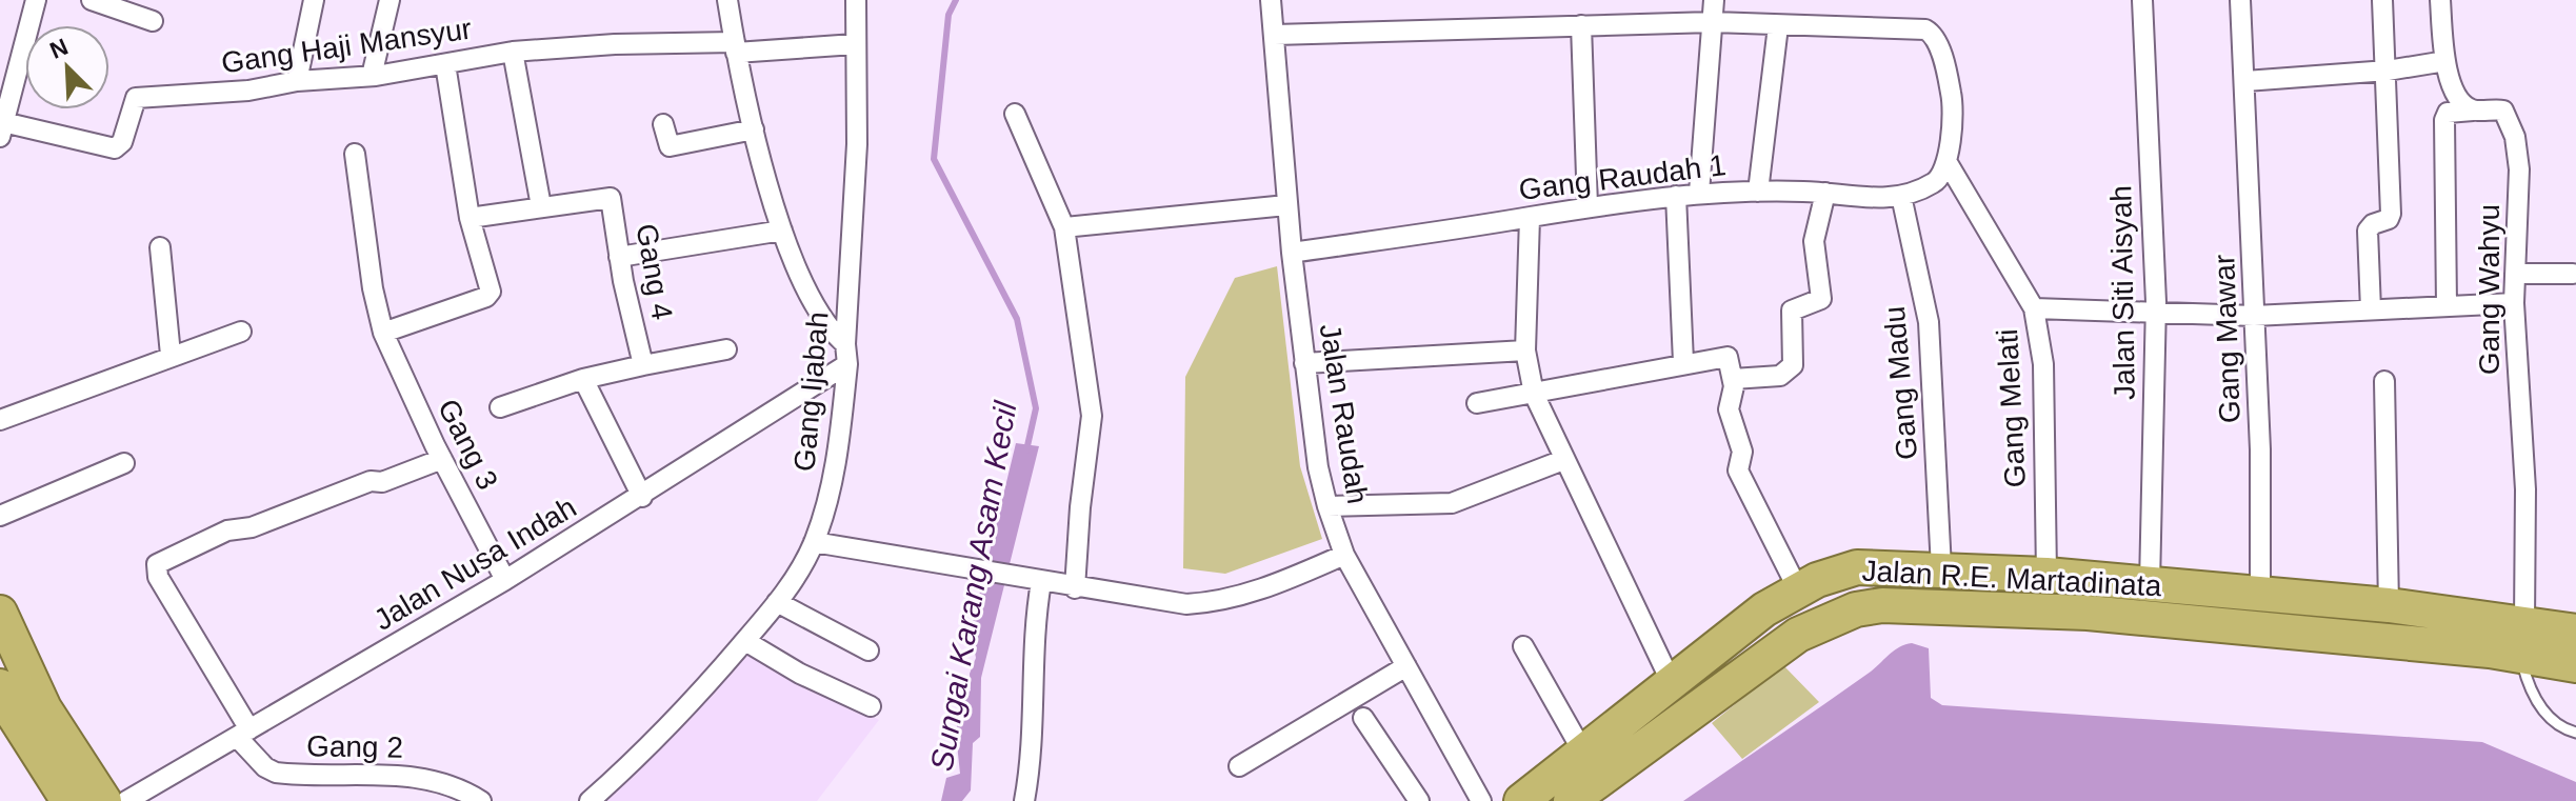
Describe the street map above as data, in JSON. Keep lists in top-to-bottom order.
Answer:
{
  "streets": {
    "highway": ["Jalan R.E. Martadinata"],
    "street": [
      "Gang Haji Mansyur",
      "Gang Raudah 1",
      "Gang 4",
      "Gang Wahyu",
      "Jalan Siti Aisyah",
      "Gang Mawar",
      "Gang Madu",
      "Gang Ijabah",
      "Gang Melati",
      "Jalan Raudah",
      "Gang 3",
      "Jalan Nusa Indah",
      "Gang 2"
    ]
  },
  "crossings": [
    ["Gang Haji Mansyur", "Gang Ijabah"],
    ["Gang Raudah 1", "Gang Madu"],
    ["Gang Raudah 1", "Gang Melati"],
    ["Gang Raudah 1", "Jalan Raudah"],
    ["Gang Wahyu", "Jalan R.E. Martadinata"],
    ["Jalan Siti Aisyah", "Jalan R.E. Martadinata"],
    ["Gang Mawar", "Jalan R.E. Martadinata"],
    ["Gang Madu", "Jalan R.E. Martadinata"],
    ["Gang Ijabah", "Jalan Nusa Indah"],
    ["Gang Melati", "Jalan R.E. Martadinata"],
    ["Gang 3", "Jalan Nusa Indah"],
    ["Gang 3", "Gang 2"],
    ["Jalan Nusa Indah", "Gang 2"]
  ],
  "water": ["Sungai Karang Asam Kecil"],
  "north": "top left"
}
